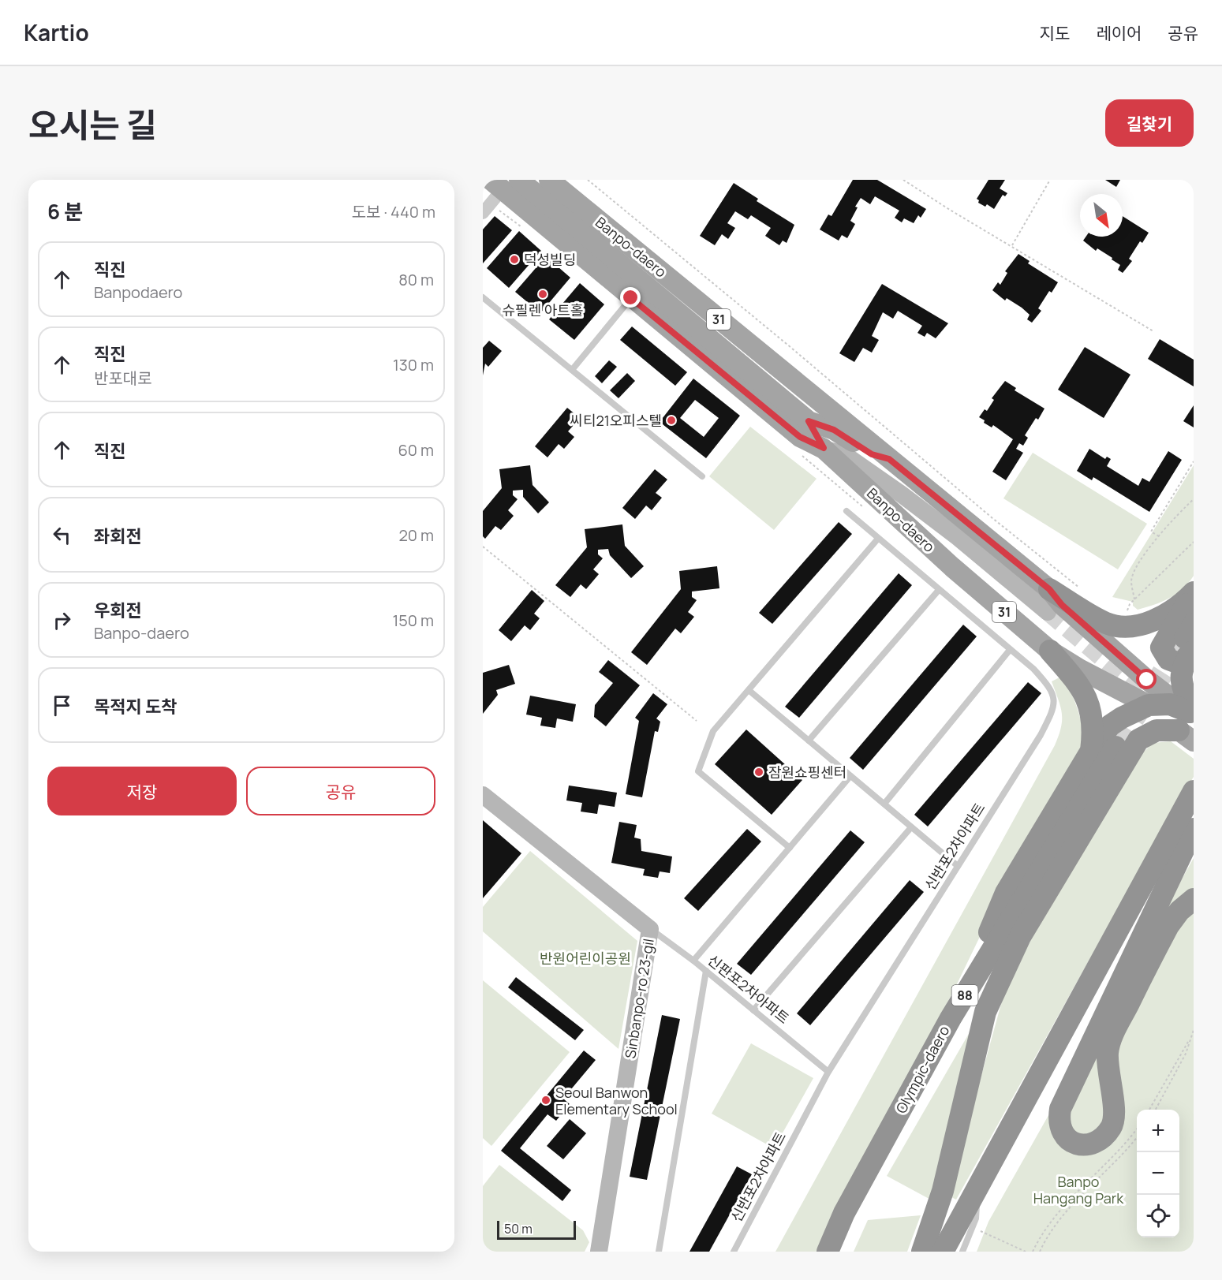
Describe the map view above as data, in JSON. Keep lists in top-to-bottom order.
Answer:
{
  "streets": {
    "highway": ["88", "Olympic-daero"],
    "main road": ["Banpo-daero", "31"],
    "street": ["Sinbanpo-ro 23-gil"],
    "lane": ["신반포2차아파트", "신판포2차아파트"]
  },
  "crossings": [
    ["Banpo-daero", "31"],
    ["신반포2차아파트", "신판포2차아파트"],
    ["신판포2차아파트", "Sinbanpo-ro 23-gil"]
  ],
  "parks": ["반원어린이공원", "Banpo Hangang Park"],
  "places": [
    "덕성빌딩",
    "슈필렌 아트홀",
    "씨티21오피스텔",
    "잠원쇼핑센터",
    "Seoul Banwon Elementary School"
  ],
  "scale_bar": "50 m",
  "north": "bottom right",
  "page": {
    "header": "Kartio",
    "nav": ["지도", "레이어", "공유"],
    "title": "오시는 길",
    "buttons": [
      "길찾기",
      ["저장", "공유"]
    ],
    "heading": ["6 분", "도보 · 440 m"],
    "list": [
      ["직진", "Banpodaero", "80 m"],
      ["직진", "반포대로", "130 m"],
      ["직진", "60 m"],
      ["좌회전", "20 m"],
      ["우회전", "Banpo-daero", "150 m"],
      "목적지 도착"
    ],
    "map_buttons": ["+", "−"],
    "scale": "50 m"
  }
}
